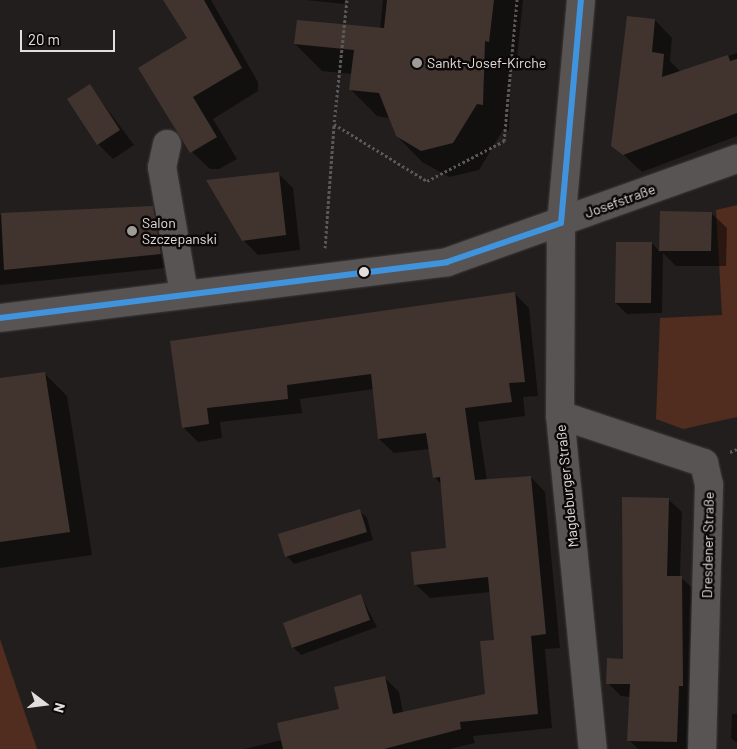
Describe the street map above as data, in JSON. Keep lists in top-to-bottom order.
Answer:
{
  "streets": {
    "street": ["Josefstraße", "Magdeburger Straße", "Dresdener Straße"]
  },
  "crossings": [
    ["Josefstraße", "Magdeburger Straße"],
    ["Magdeburger Straße", "Dresdener Straße"]
  ],
  "places": ["Sankt-Josef-Kirche", "Salon Szczepanski"],
  "scale_bar": "20 m",
  "north": "right"
}
